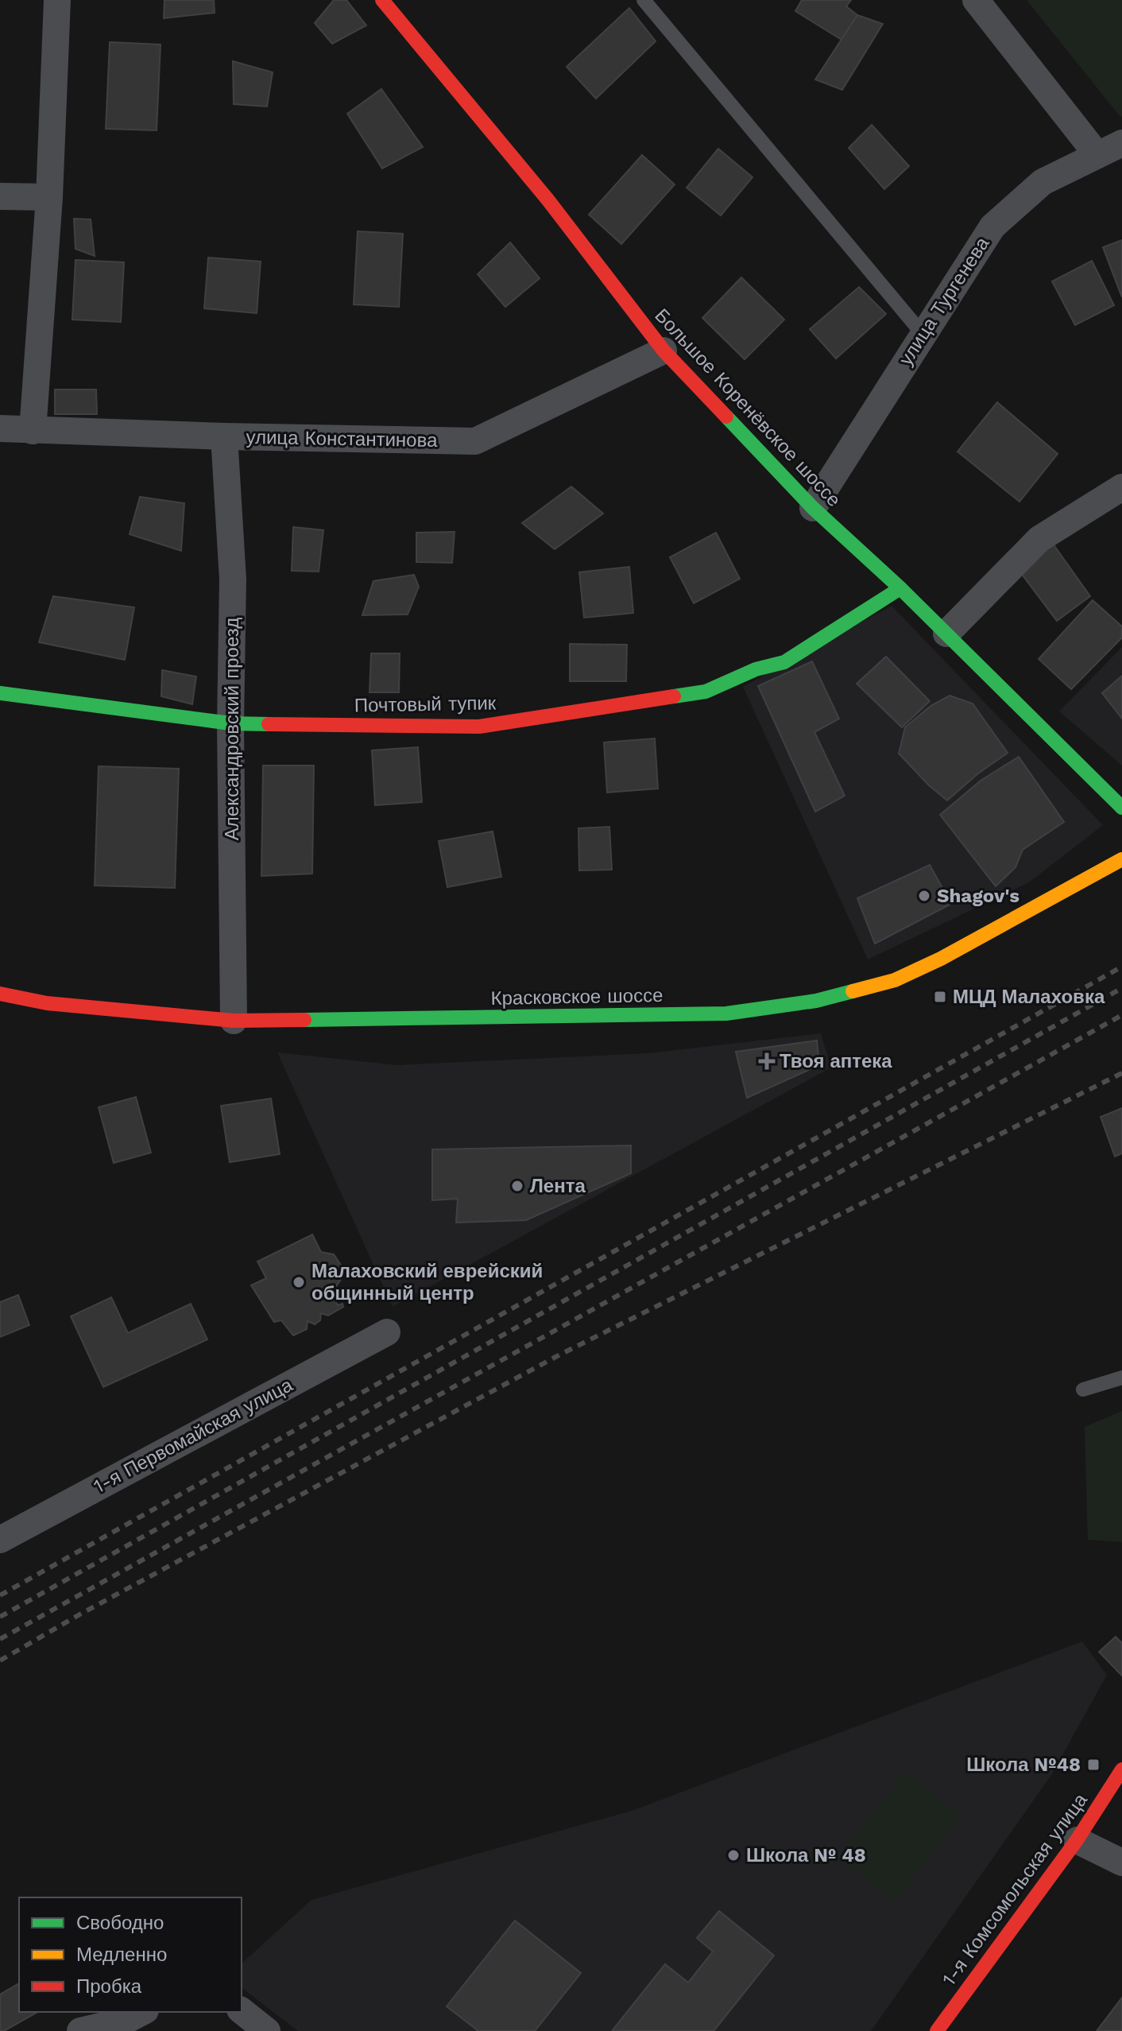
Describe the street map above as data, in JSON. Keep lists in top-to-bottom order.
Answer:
{
  "streets": {
    "main road": [
      "Большое Коренёвское шоссе",
      "Почтовый тупик",
      "Красковское шоссе",
      "1-я Комсомольская улица"
    ],
    "street": [
      "улица Тургенева",
      "улица Константинова",
      "Александровский проезд",
      "1-я Первомайская улица"
    ]
  },
  "crossings": [
    ["улица Тургенева", "Большое Коренёвское шоссе"],
    ["Большое Коренёвское шоссе", "улица Константинова"],
    ["Большое Коренёвское шоссе", "Почтовый тупик"],
    ["улица Константинова", "Александровский проезд"],
    ["Почтовый тупик", "Александровский проезд"],
    ["Александровский проезд", "Красковское шоссе"]
  ],
  "places": {
    "other": [
      "Shagov's",
      "Лента",
      "Малаховский еврейский общинный центр",
      "Школа № 48"
    ],
    "transit": ["МЦД Малаховка", "Школа №48"],
    "health": ["Твоя аптека"]
  },
  "legend": ["Свободно", "Медленно", "Пробка"]
}
